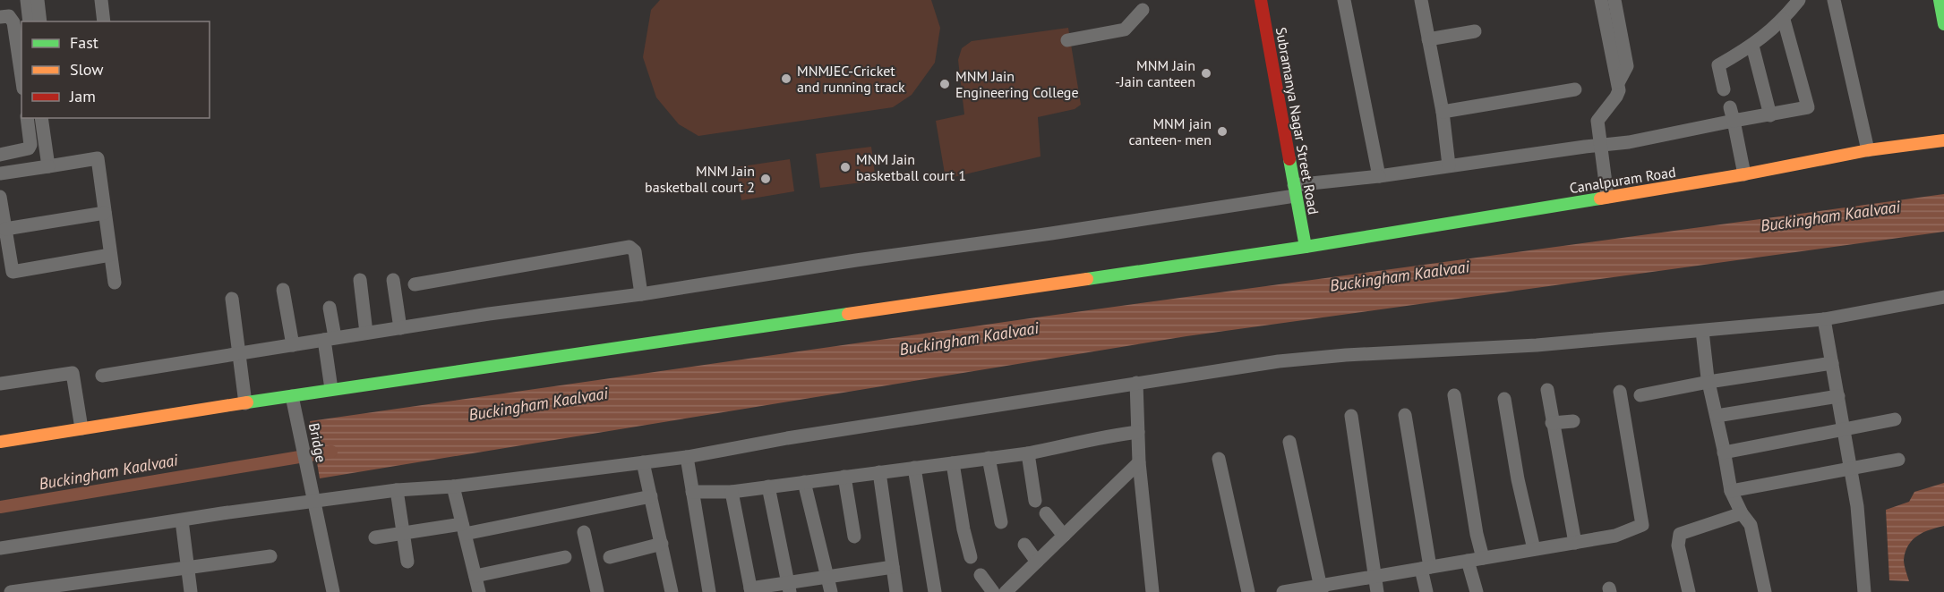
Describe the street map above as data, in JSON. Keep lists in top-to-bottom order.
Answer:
{
  "streets": {
    "street": ["Subramanya Nagar Street Road", "Canalpuram Road", "Bridge"]
  },
  "crossings": [
    ["Subramanya Nagar Street Road", "Canalpuram Road"],
    ["Canalpuram Road", "Bridge"]
  ],
  "water": ["Buckingham Kaalvaai"],
  "places": [
    "MNM Jain -Jain canteen",
    "MNMJEC-Cricket and running track",
    "MNM Jain Engineering College",
    "MNM jain canteen- men",
    "MNM Jain basketball court 1",
    "MNM Jain basketball court 2"
  ],
  "legend": ["Fast", "Slow", "Jam"]
}
